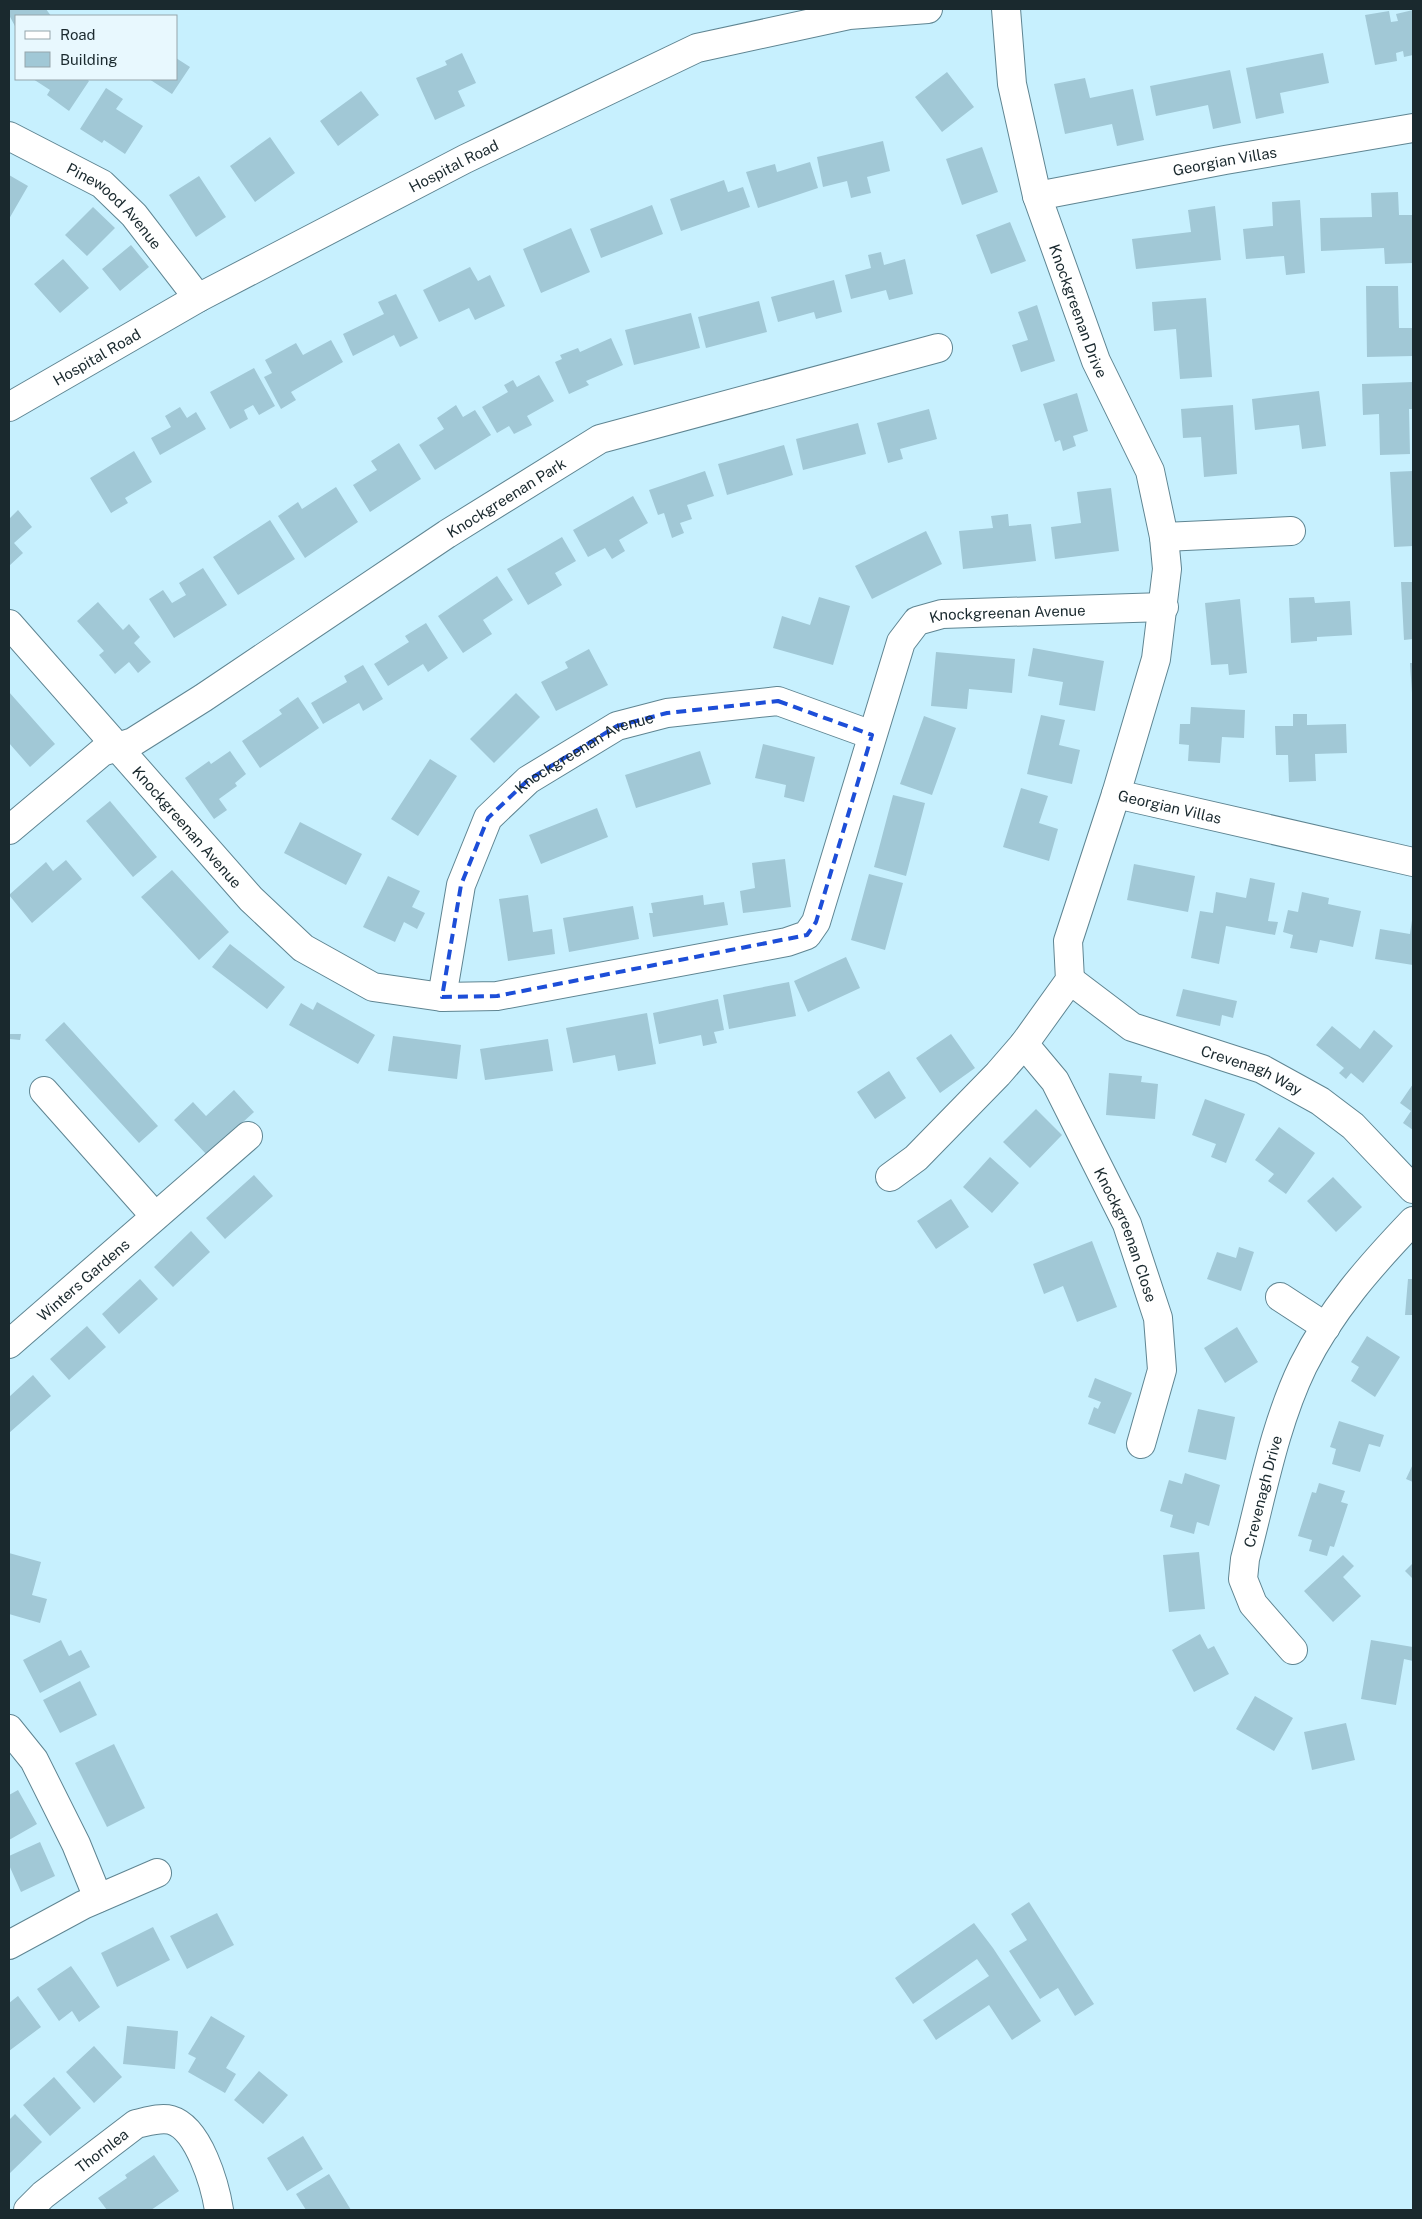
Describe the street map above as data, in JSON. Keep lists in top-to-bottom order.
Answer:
{
  "streets": {
    "street": [
      "Georgian Villas",
      "Hospital Road",
      "Pinewood Avenue",
      "Knockgreenan Drive",
      "Knockgreenan Park",
      "Knockgreenan Avenue",
      "Crevenagh Way",
      "Knockgreenan Close",
      "Winters Gardens",
      "Crevenagh Drive",
      "Thornlea"
    ]
  },
  "crossings": [
    ["Georgian Villas", "Knockgreenan Drive"],
    ["Georgian Villas", "Knockgreenan Avenue"],
    ["Hospital Road", "Pinewood Avenue"],
    ["Knockgreenan Drive", "Knockgreenan Avenue"],
    ["Knockgreenan Park", "Knockgreenan Avenue"]
  ],
  "legend": ["Road", "Building"]
}
